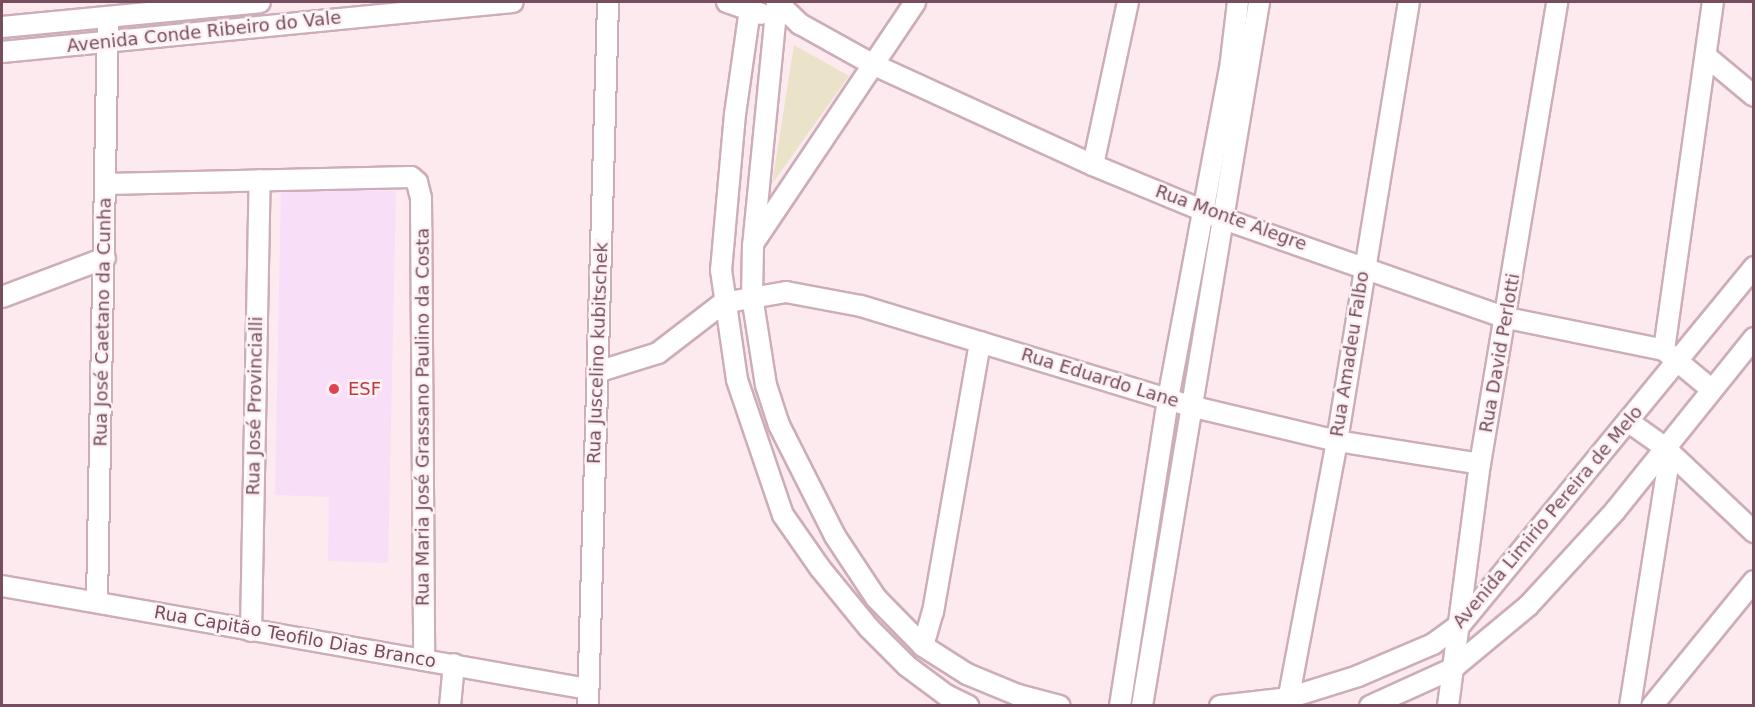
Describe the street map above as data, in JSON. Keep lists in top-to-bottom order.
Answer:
{
  "streets": {
    "street": [
      "Avenida Conde Ribeiro do Vale",
      "Rua Monte Alegre",
      "Rua José Caetano da Cunha",
      "Rua Juscelino kubitschek",
      "Rua David Perlotti",
      "Rua Amadeu Falbo",
      "Rua Eduardo Lane",
      "Rua José Provincialli",
      "Rua Maria José Grassano Paulino da Costa",
      "Avenida Limirio Pereira de Melo",
      "Rua Capitão Teofilo Dias Branco"
    ]
  },
  "crossings": [
    ["Avenida Conde Ribeiro do Vale", "Rua José Caetano da Cunha"],
    ["Rua Monte Alegre", "Rua David Perlotti"],
    ["Rua Monte Alegre", "Rua Amadeu Falbo"],
    ["Rua Monte Alegre", "Avenida Limirio Pereira de Melo"],
    ["Rua José Caetano da Cunha", "Rua Capitão Teofilo Dias Branco"],
    ["Rua Juscelino kubitschek", "Rua Capitão Teofilo Dias Branco"],
    ["Rua David Perlotti", "Rua Eduardo Lane"],
    ["Rua David Perlotti", "Avenida Limirio Pereira de Melo"],
    ["Rua Amadeu Falbo", "Rua Eduardo Lane"],
    ["Rua Amadeu Falbo", "Avenida Limirio Pereira de Melo"],
    ["Rua José Provincialli", "Rua Maria José Grassano Paulino da Costa"],
    ["Rua José Provincialli", "Rua Capitão Teofilo Dias Branco"],
    ["Rua Maria José Grassano Paulino da Costa", "Rua Capitão Teofilo Dias Branco"]
  ],
  "places": ["ESF"]
}
